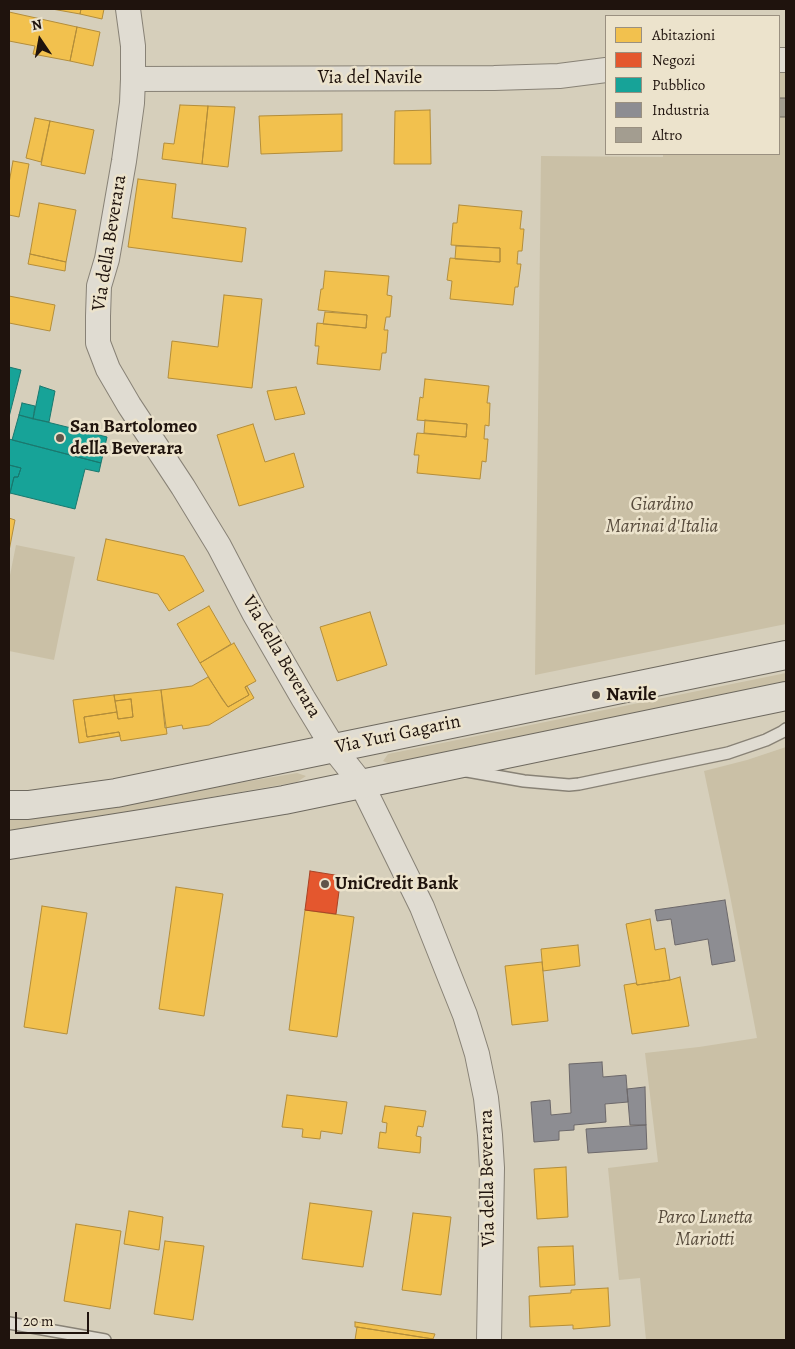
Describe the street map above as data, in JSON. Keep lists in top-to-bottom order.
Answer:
{
  "streets": {
    "main road": ["Via Yuri Gagarin"],
    "street": ["Via del Navile", "Via della Beverara"]
  },
  "crossings": [
    ["Via del Navile", "Via della Beverara"],
    ["Via della Beverara", "Via Yuri Gagarin"]
  ],
  "parks": ["Giardino Marinai d'Italia", "Parco Lunetta Mariotti"],
  "places": ["San Bartolomeo della Beverara", "Navile", "UniCredit Bank"],
  "legend": [
    "Abitazioni",
    "Negozi",
    "Pubblico",
    "Industria",
    "Altro"
  ],
  "scale_bar": "20 m",
  "north": "top"
}
